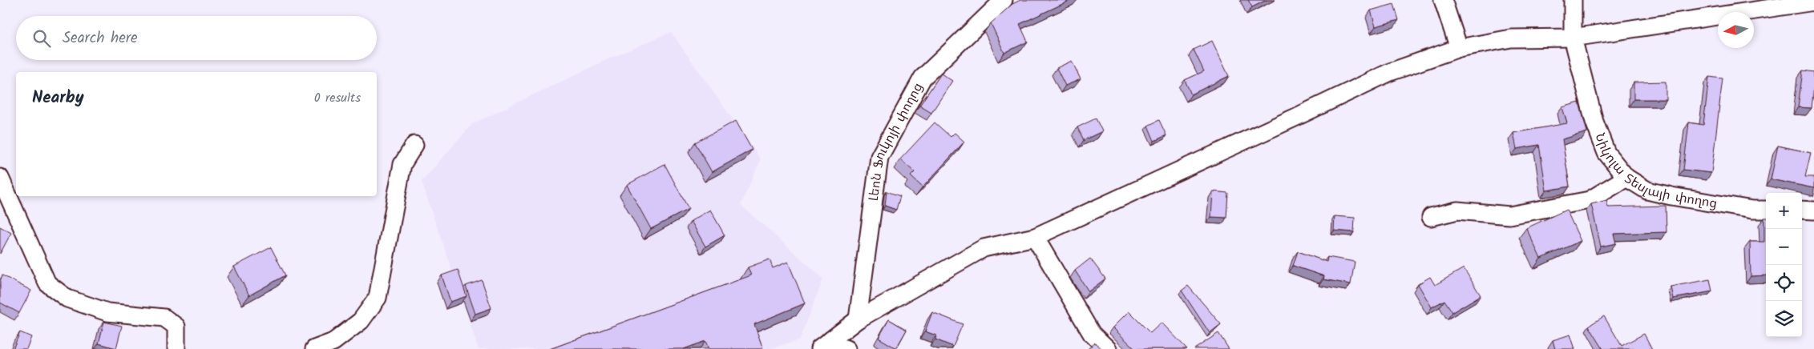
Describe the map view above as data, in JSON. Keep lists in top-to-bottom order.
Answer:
{
  "streets": {
    "street": ["Լեոն Ֆուկոյի փողոց", "Նիկոլա Տեսլայի փողոց"]
  },
  "north": "left",
  "page": {
    "search": "Search here",
    "heading": ["Nearby", "0 results"],
    "map_buttons": ["+", "−"]
  }
}
